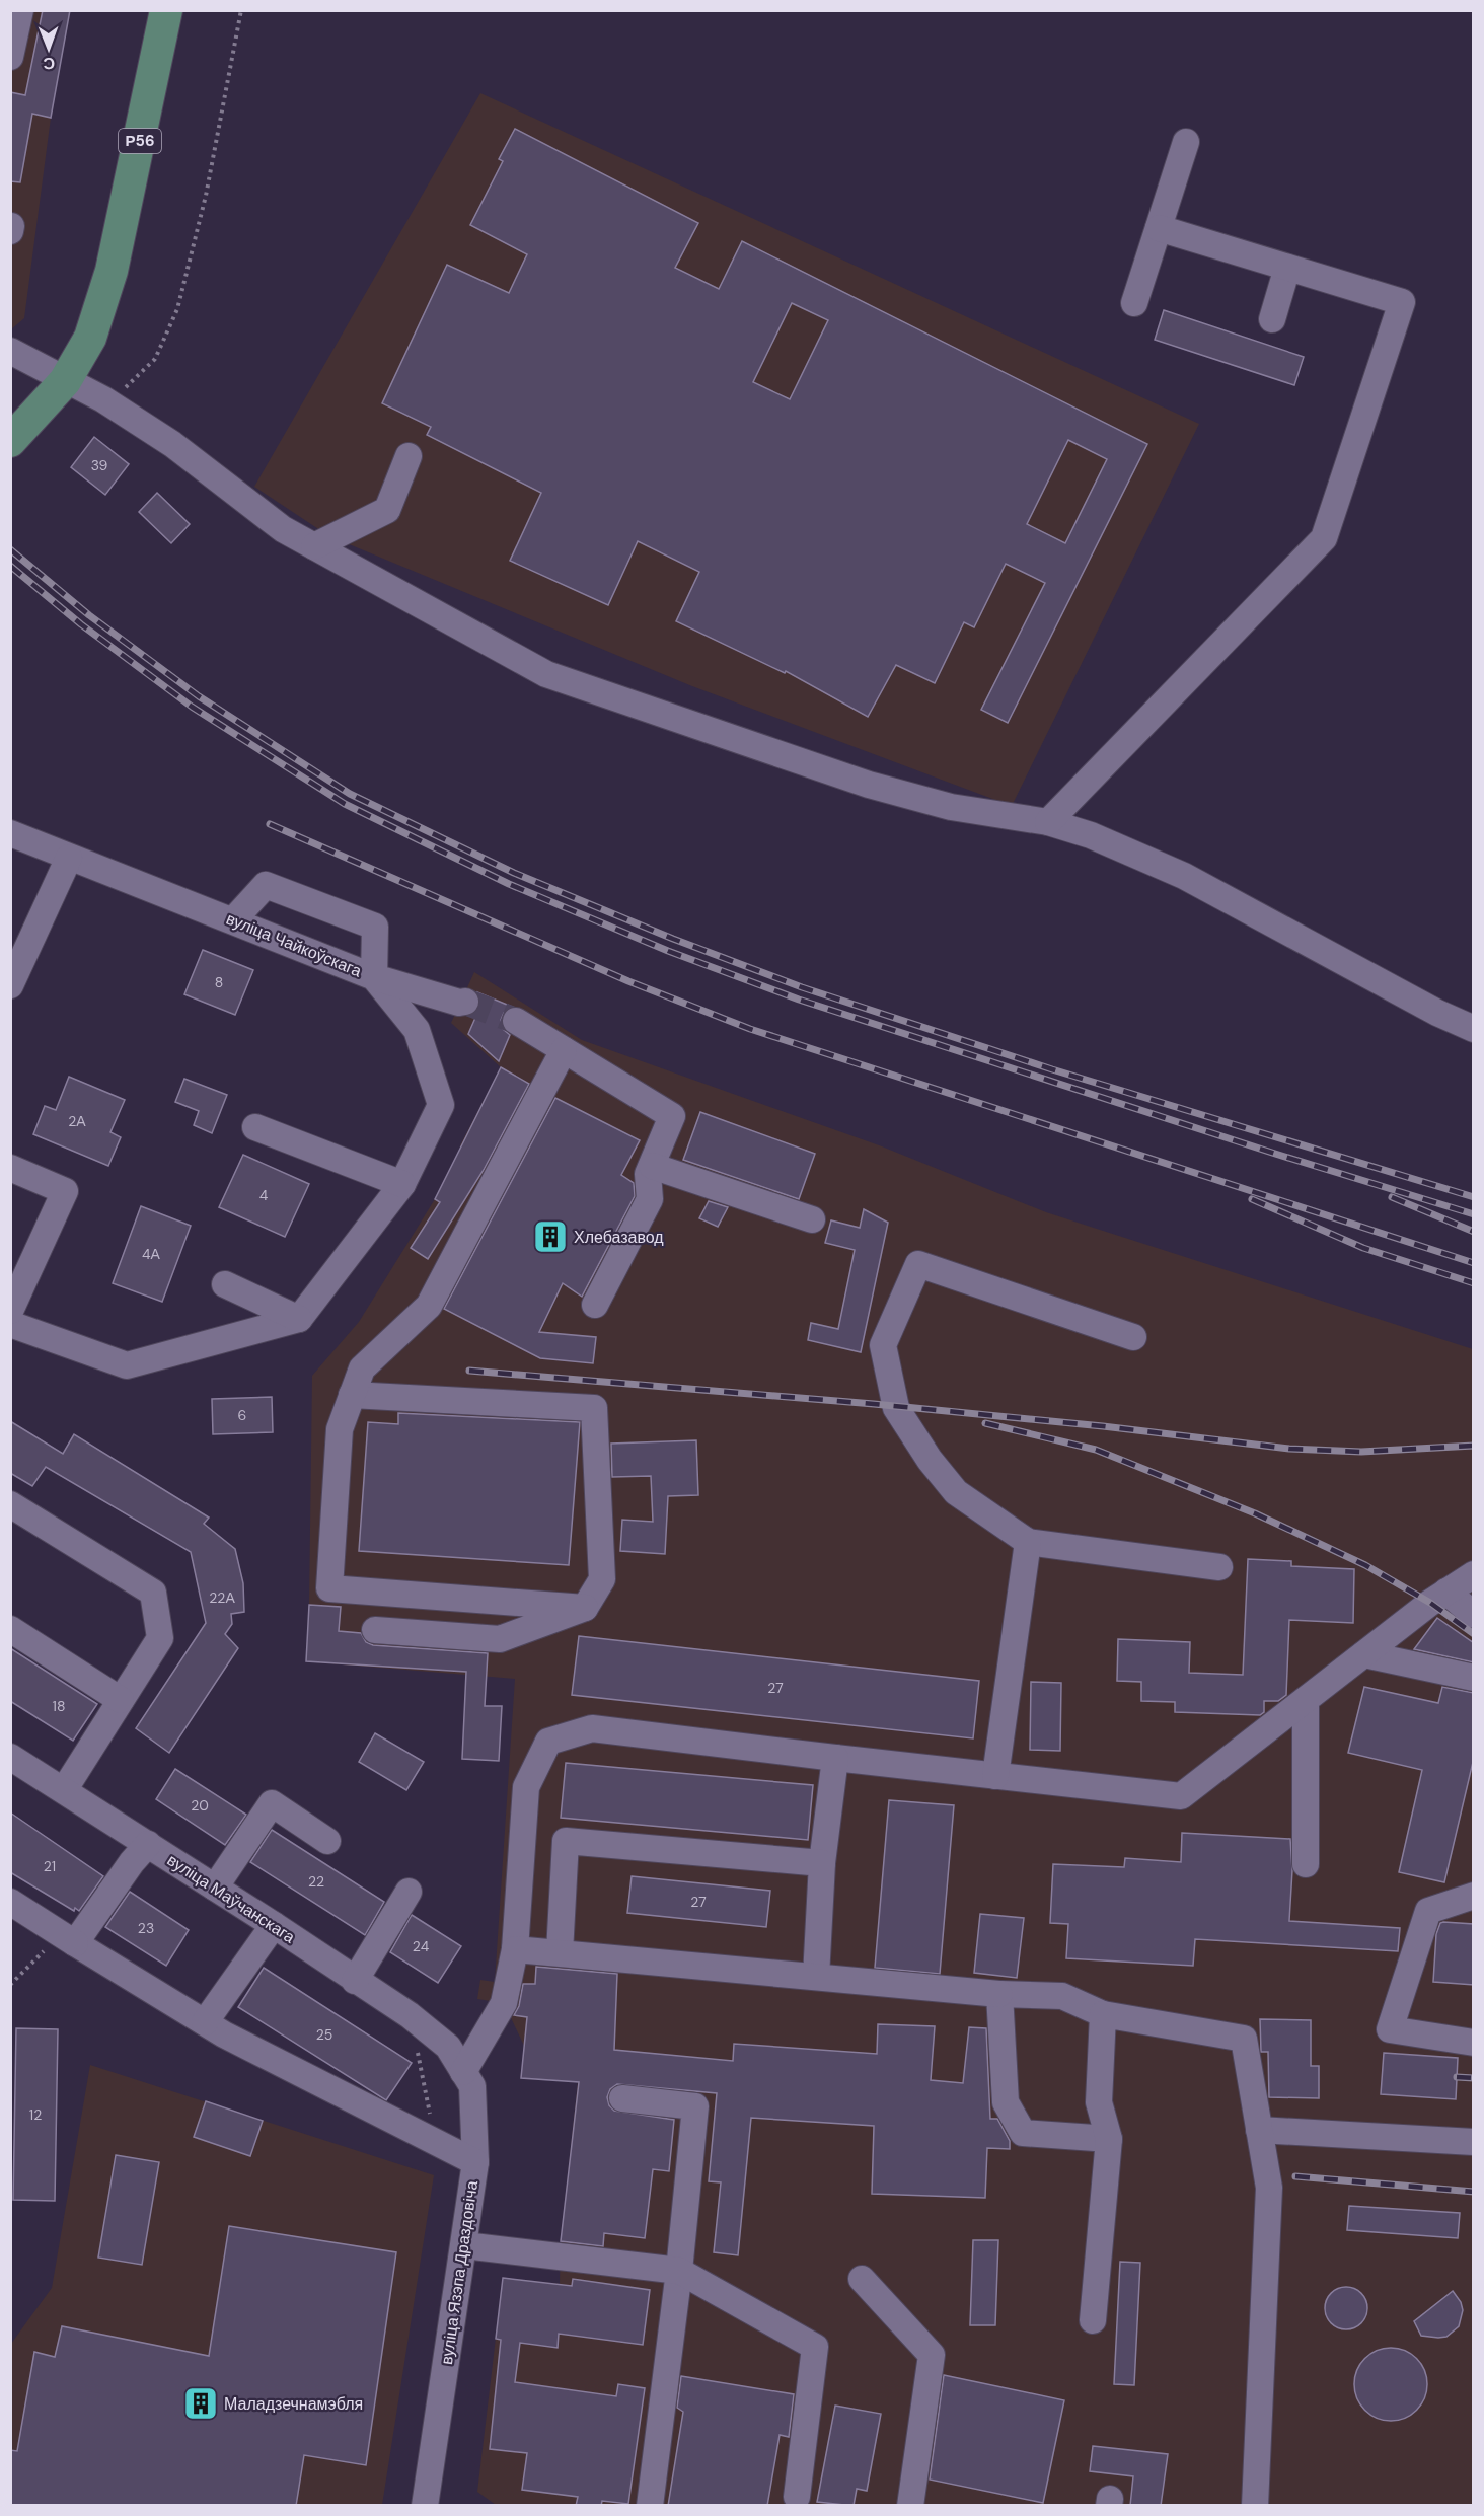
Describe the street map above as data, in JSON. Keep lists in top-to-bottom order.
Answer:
{
  "streets": {
    "main road": ["Р56"],
    "street": ["вуліца Чайкоўскага", "вуліца Маўчанскага", "вуліца Язэпа Драздовіча"]
  },
  "crossings": [
    ["вуліца Маўчанскага", "вуліца Язэпа Драздовіча"]
  ],
  "places": {
    "building": ["Хлебазавод", "Маладзечнамэбля"]
  },
  "house_numbers": [
    "39",
    "8",
    "2А",
    "4",
    "4А",
    "6",
    "22А",
    "27",
    "18",
    "20",
    "21",
    "22",
    "27",
    "23",
    "24",
    "25",
    "12"
  ],
  "north": "bottom"
}
